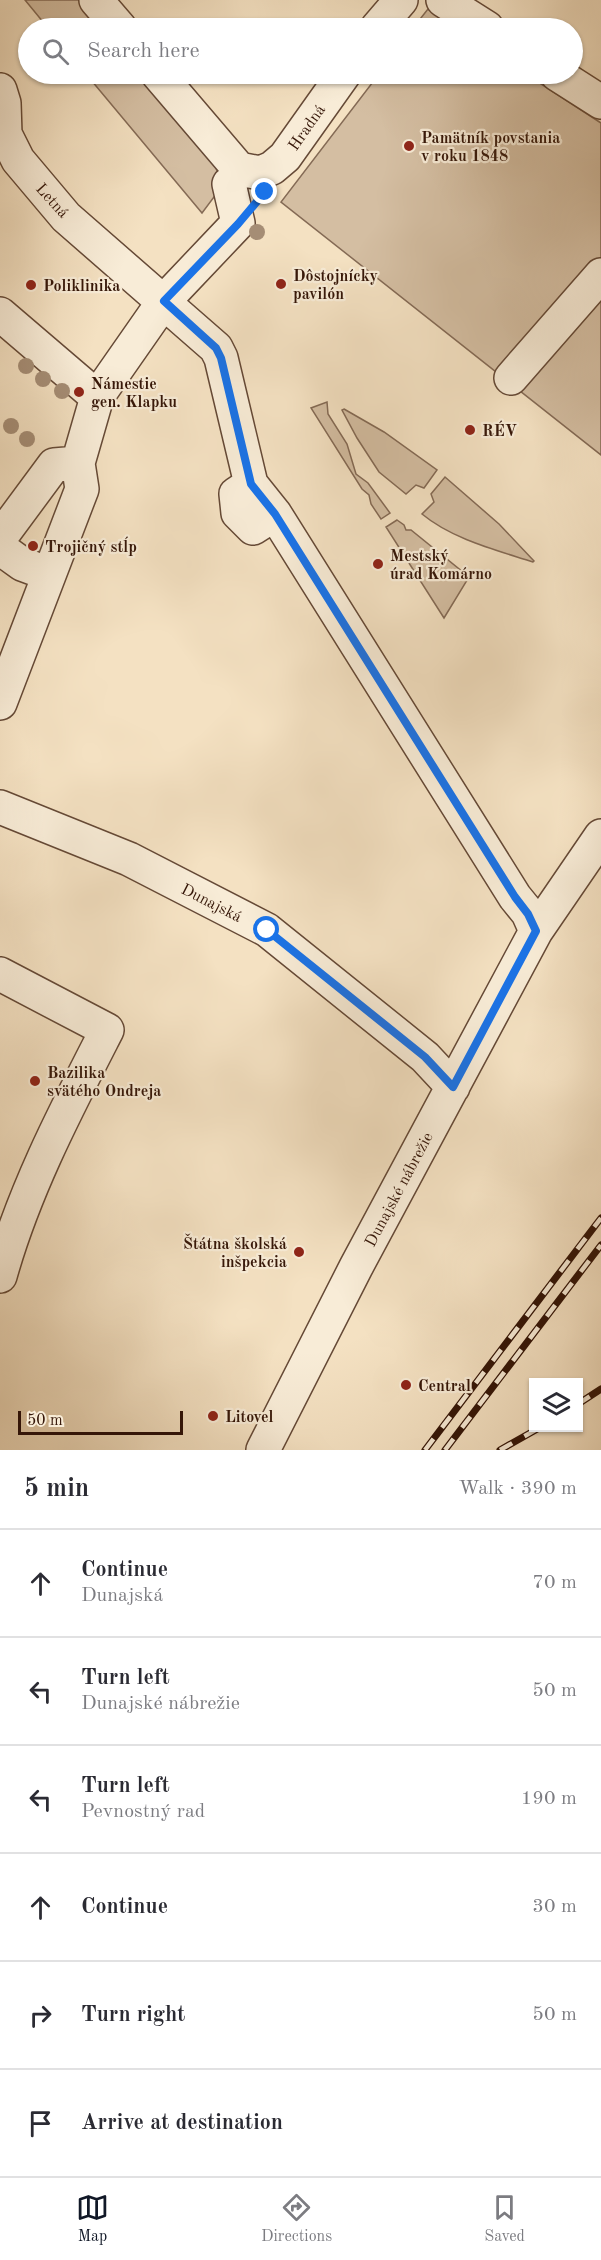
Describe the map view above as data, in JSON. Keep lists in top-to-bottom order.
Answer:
{
  "streets": {
    "street": [
      "Hradná",
      "Letná",
      "Dunajská",
      "Dunajské nábrežie"
    ]
  },
  "crossings": [
    ["Hradná", "Letná"],
    ["Letná", "Dunajské nábrežie"],
    ["Dunajská", "Dunajské nábrežie"]
  ],
  "places": [
    "Pamätník povstania v roku 1848",
    "Dôstojnícky pavilón",
    "Poliklinika",
    "Námestie gen. Klapku",
    "RÉV",
    "Trojičný stĺp",
    "Mestský úrad Komárno",
    "Bazilika svätého Ondreja",
    "Štátna školská inšpekcia",
    "Central",
    "Litovel"
  ],
  "scale_bar": "50 m",
  "page": {
    "search": "Search here",
    "scale": "50 m",
    "heading": ["5 min", "Walk · 390 m"],
    "list": [
      ["Continue", "Dunajská", "70 m"],
      ["Turn left", "Dunajské nábrežie", "50 m"],
      ["Turn left", "Pevnostný rad", "190 m"],
      ["Continue", "30 m"],
      ["Turn right", "50 m"],
      "Arrive at destination"
    ],
    "nav": ["Map", "Directions", "Saved"]
  }
}
